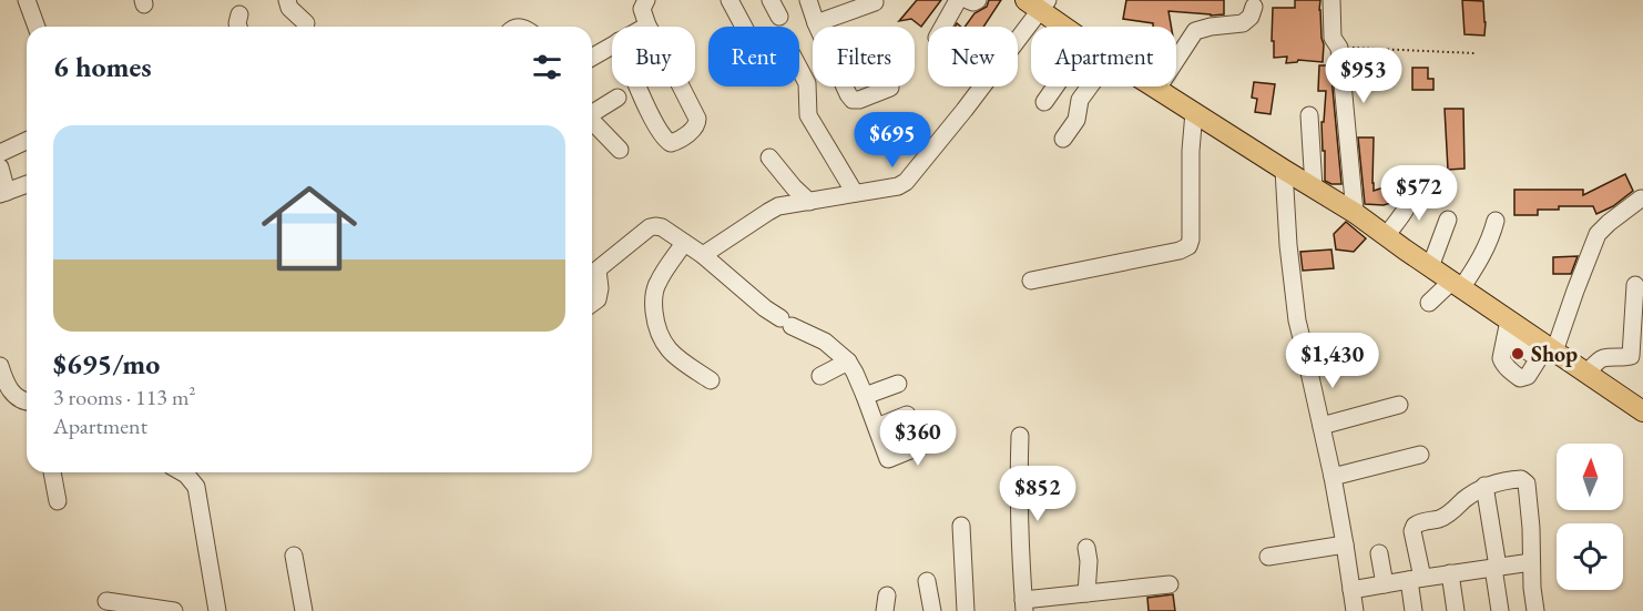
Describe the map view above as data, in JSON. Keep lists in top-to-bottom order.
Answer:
{
  "places": ["Shop"],
  "north": "top",
  "page": {
    "chip": [
      "Buy",
      "Rent",
      "Filters",
      "New",
      "Apartment"
    ],
    "heading": "6 homes",
    "price": [
      "$953",
      "$695",
      "$572",
      "$1,430",
      "$360",
      "$852"
    ],
    "list": [
      {
        "name": "$695/mo",
        "note": "3 rooms · 113 m² · Apartment"
      }
    ]
  }
}
